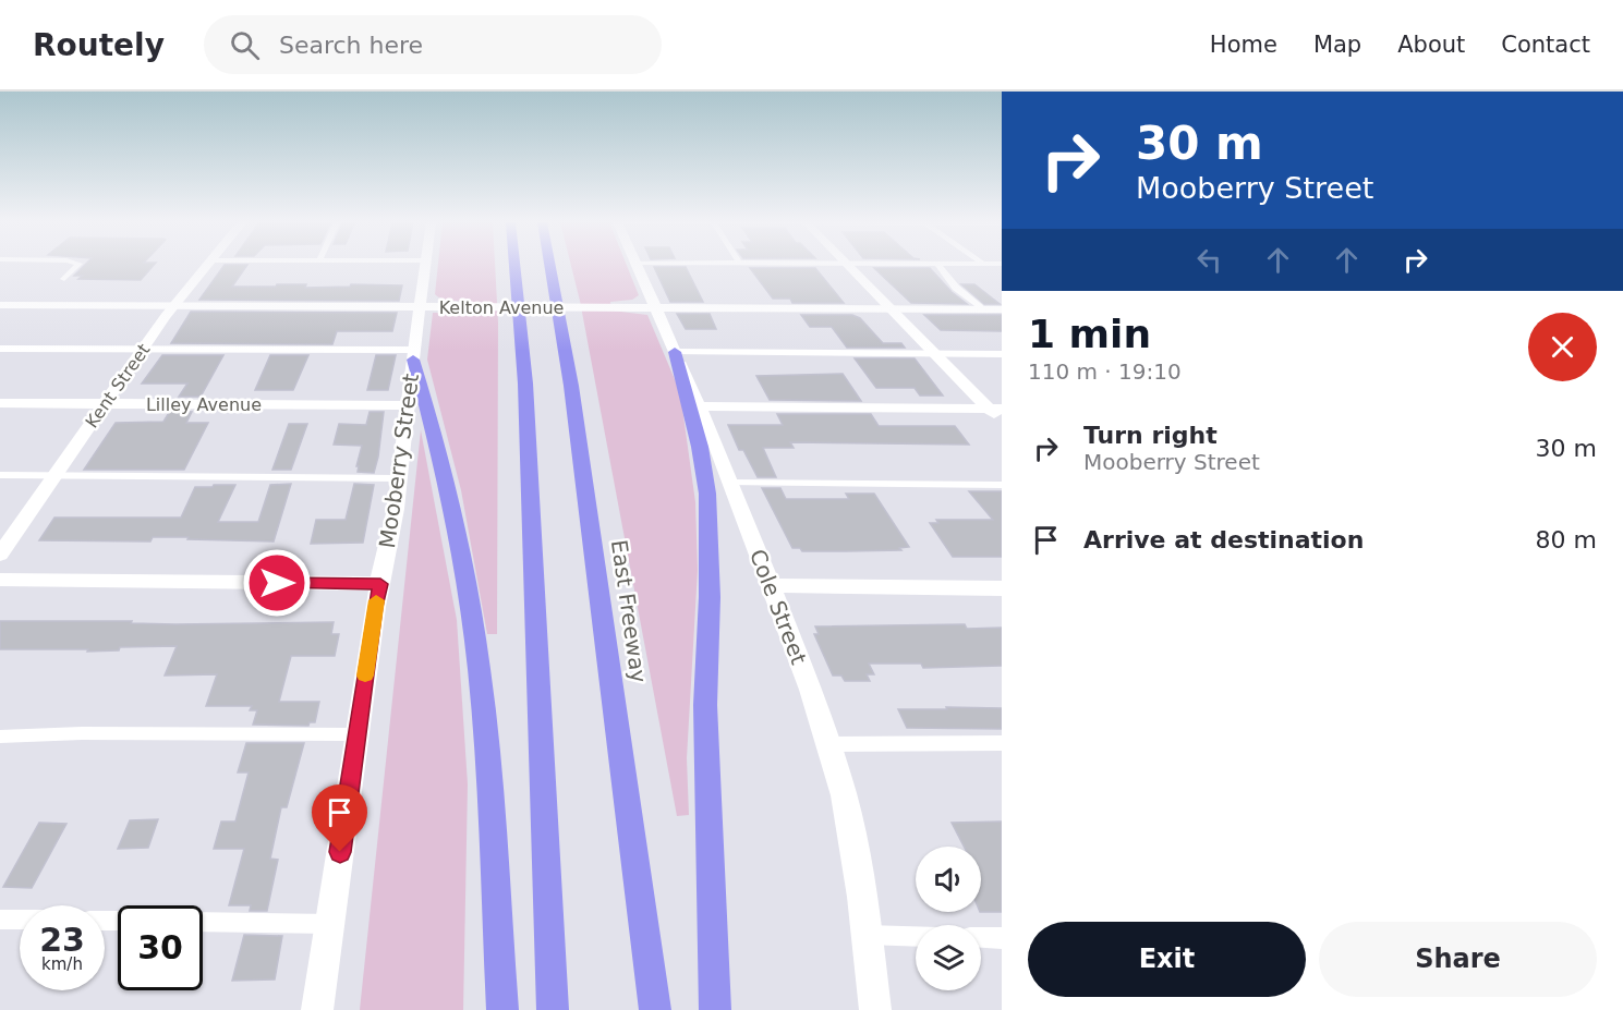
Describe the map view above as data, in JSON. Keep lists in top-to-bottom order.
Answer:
{
  "streets": {
    "highway": ["East Freeway"],
    "street": [
      "Kelton Avenue",
      "Kent Street",
      "Lilley Avenue",
      "Mooberry Street",
      "Cole Street"
    ]
  },
  "crossings": [
    ["Kelton Avenue", "Kent Street"],
    ["Kelton Avenue", "Mooberry Street"],
    ["Kelton Avenue", "Cole Street"],
    ["Kent Street", "Lilley Avenue"],
    ["Lilley Avenue", "Mooberry Street"]
  ],
  "page": {
    "header": "Routely",
    "search": "Search here",
    "nav": [
      "Home",
      "Map",
      "About",
      "Contact"
    ],
    "turn": ["30 m", "Mooberry Street"],
    "heading": ["1 min", "110 m · 19:10"],
    "list": [
      {
        "name": "Turn right",
        "note": "Mooberry Street",
        "value": "30 m"
      },
      {
        "name": "Arrive at destination",
        "value": "80 m"
      }
    ],
    "speed": "23 km/h",
    "limit": "30",
    "buttons": ["Exit", "Share"]
  }
}
